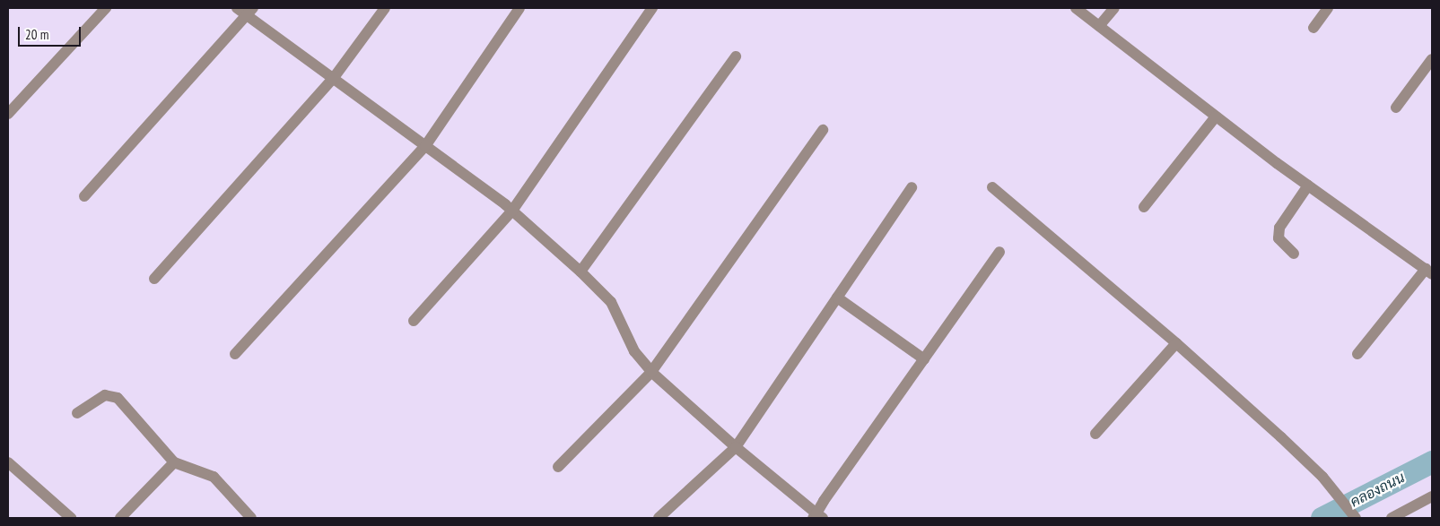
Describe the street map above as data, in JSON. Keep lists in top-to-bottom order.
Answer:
{
  "water": ["คลองถนน"],
  "scale_bar": "20 m"
}
